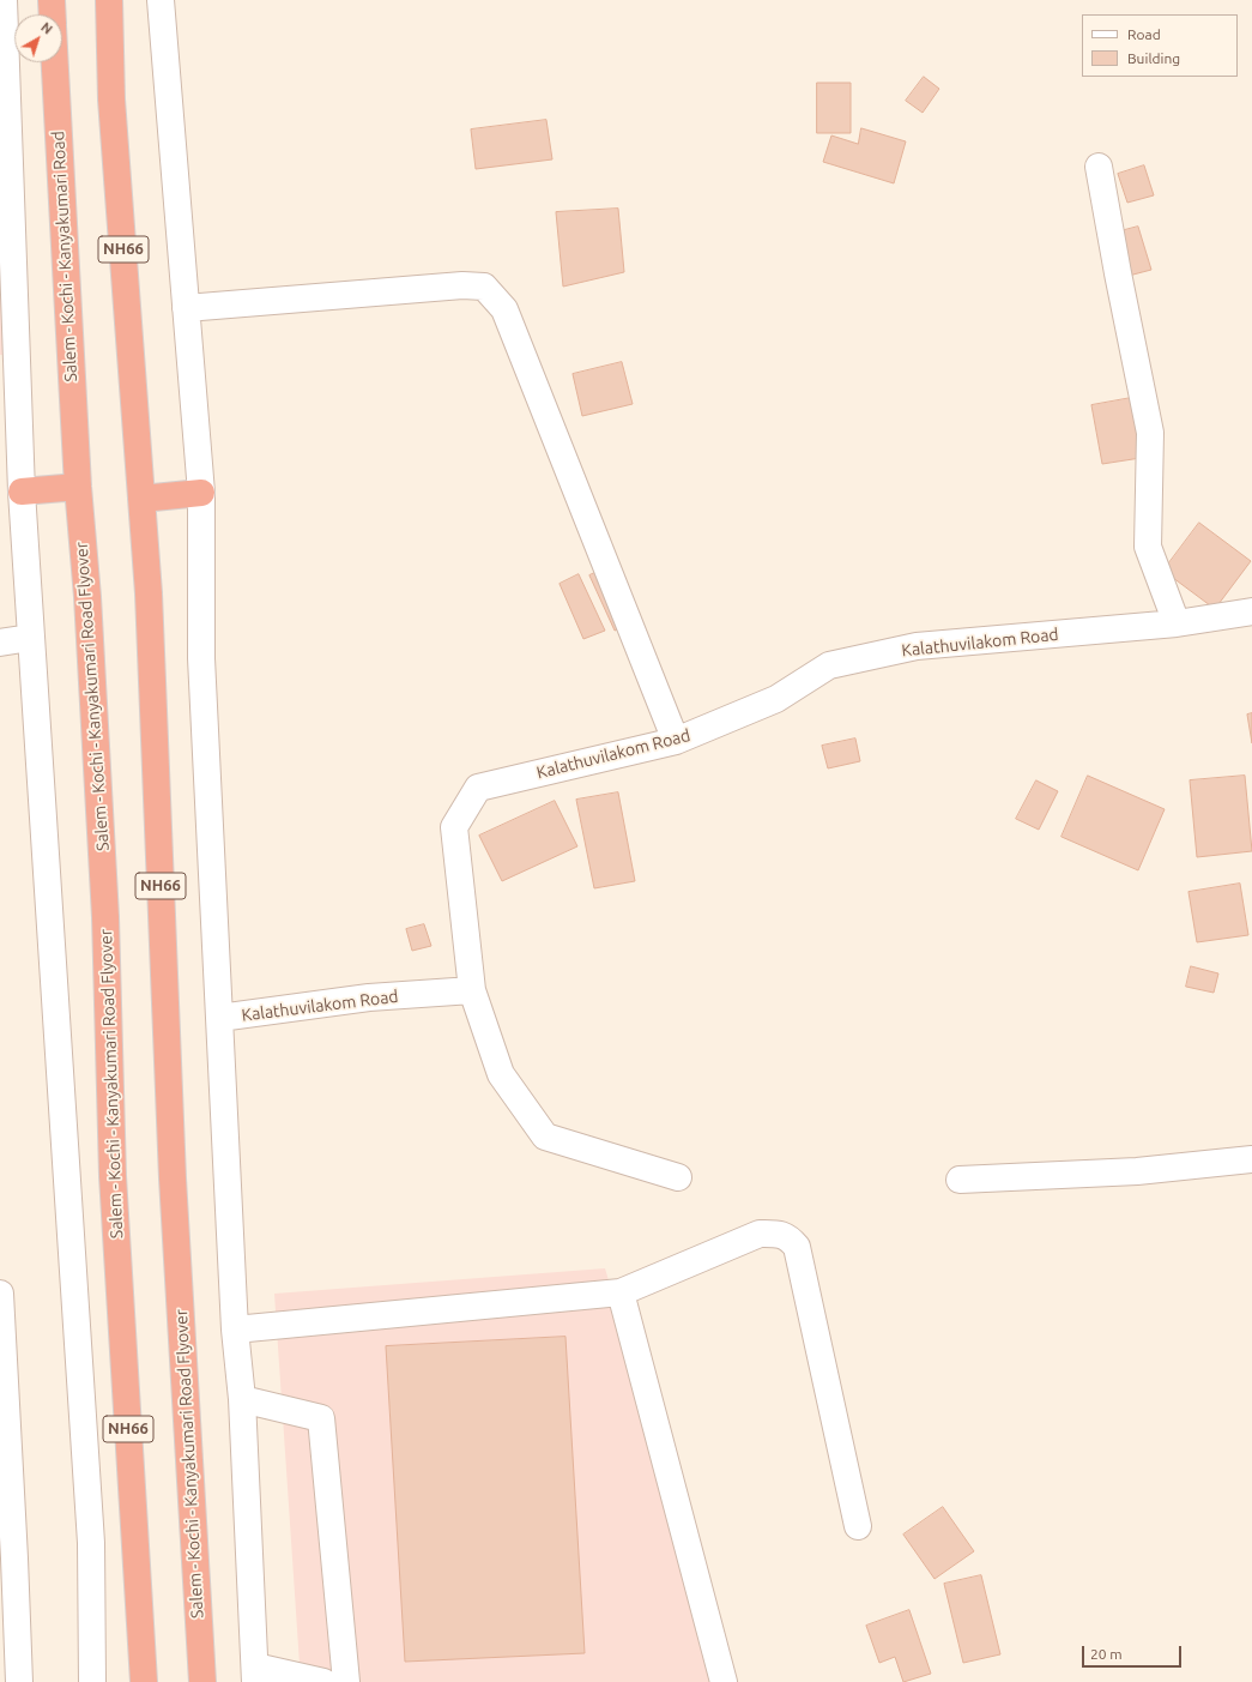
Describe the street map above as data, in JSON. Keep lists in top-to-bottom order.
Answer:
{
  "streets": {
    "highway": ["NH66", "Salem - Kochi - Kanyakumari Road", "Salem - Kochi - Kanyakumari Road Flyover"],
    "street": ["Kalathuvilakom Road"]
  },
  "crossings": [
    ["NH66", "Salem - Kochi - Kanyakumari Road Flyover"],
    ["Salem - Kochi - Kanyakumari Road", "Salem - Kochi - Kanyakumari Road Flyover"]
  ],
  "legend": ["Road", "Building"],
  "scale_bar": "20 m",
  "north": "top right"
}
